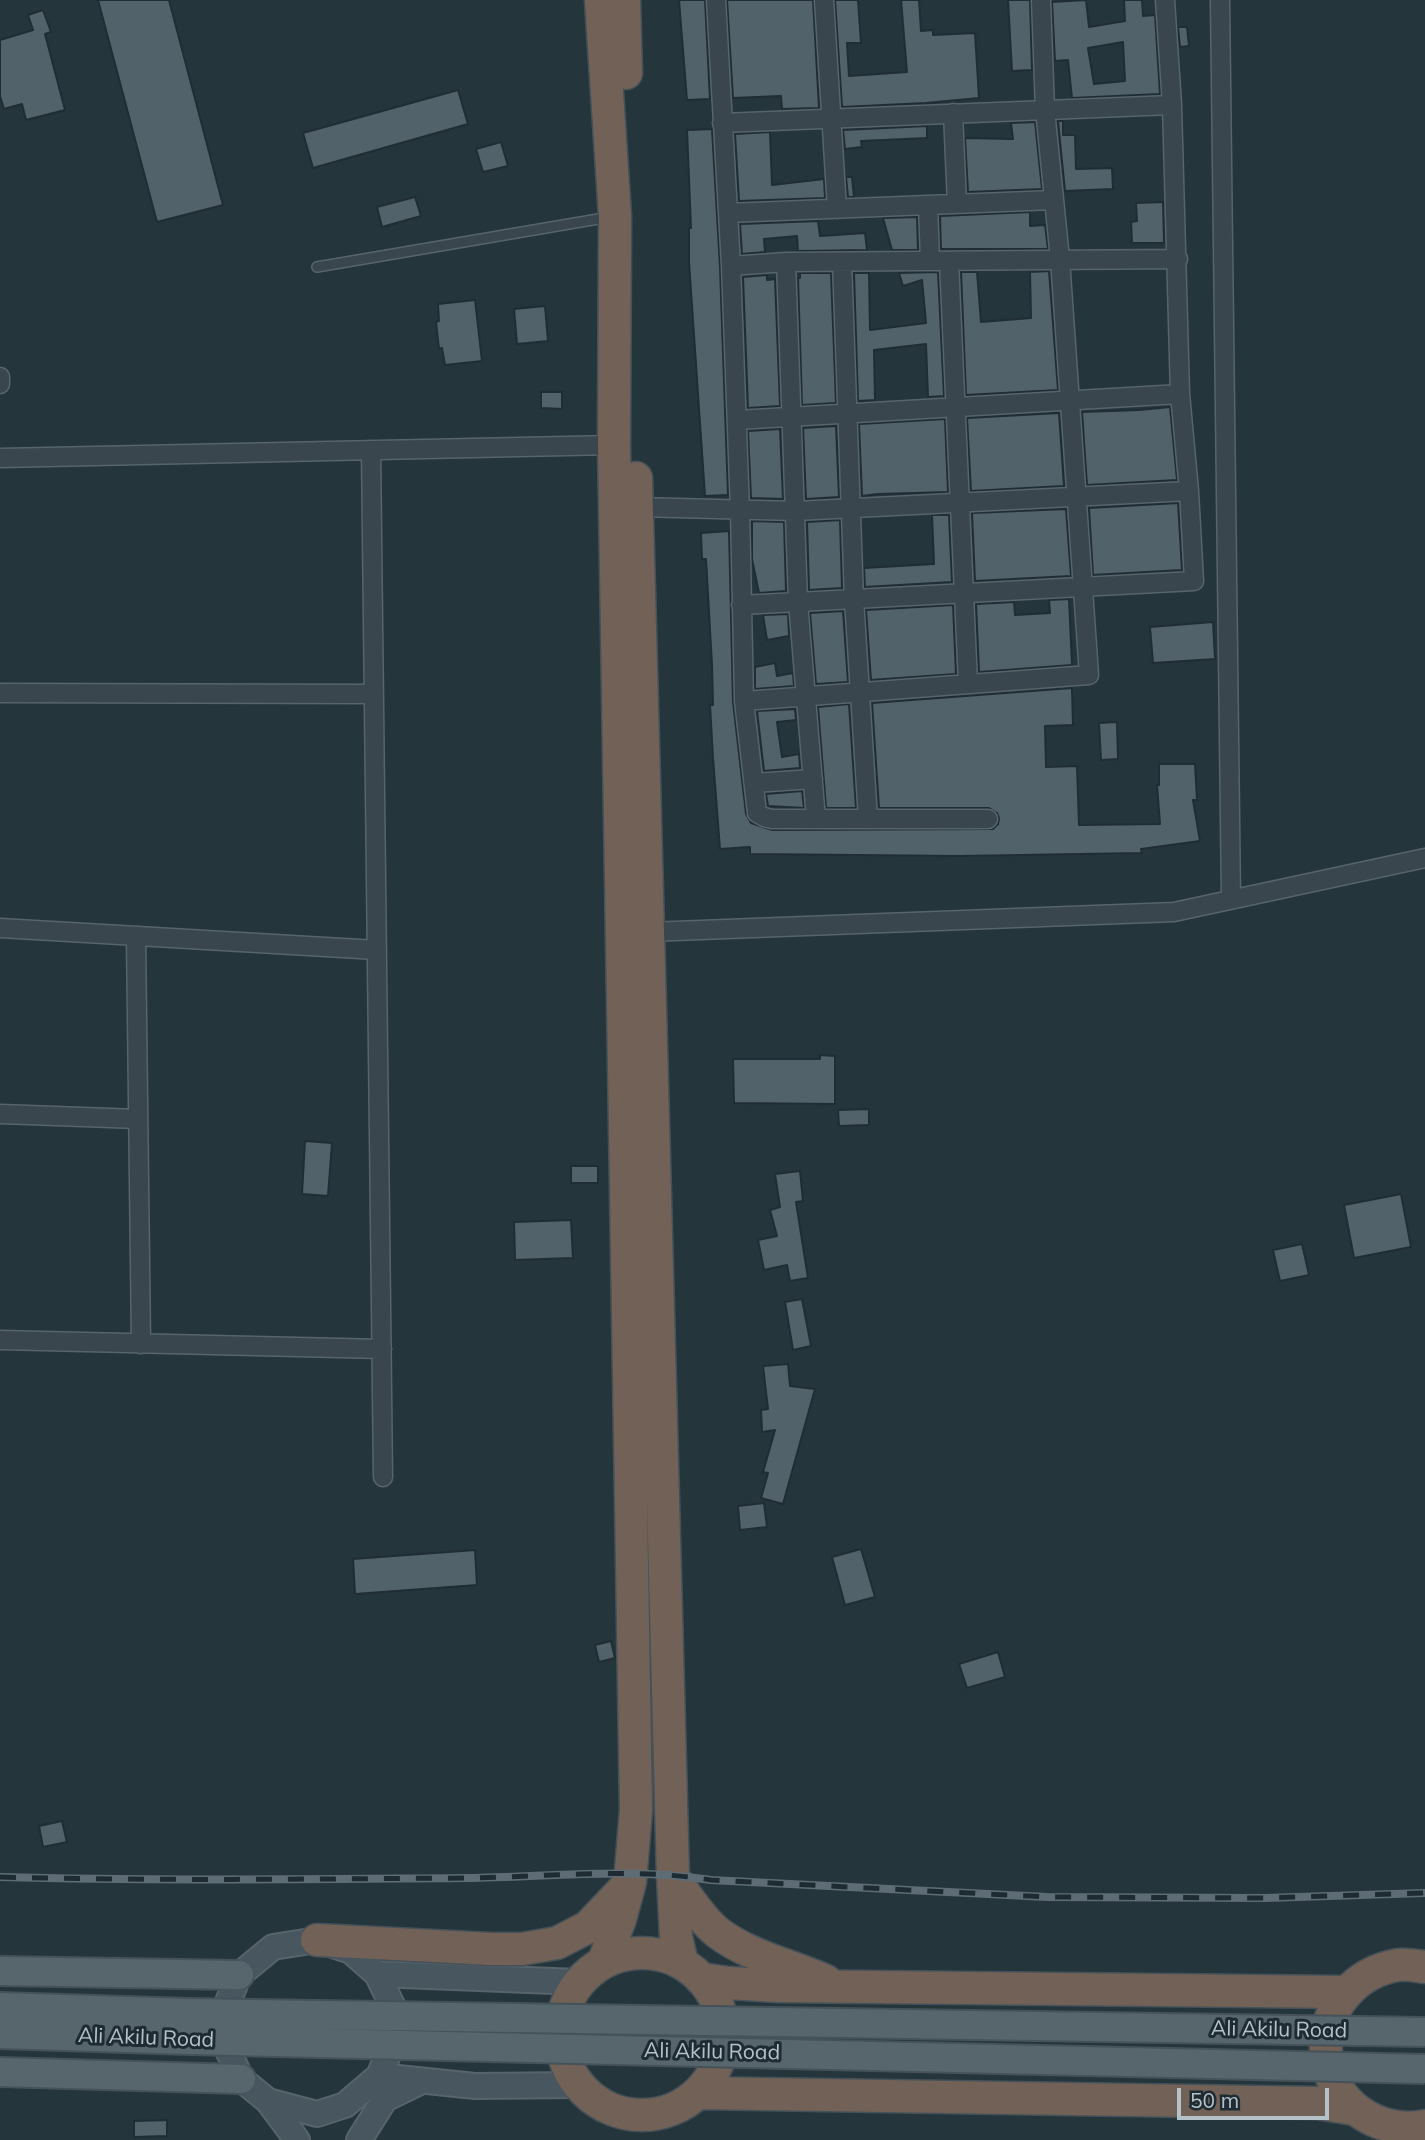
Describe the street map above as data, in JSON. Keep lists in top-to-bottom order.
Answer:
{
  "streets": {
    "main road": ["Ali Akilu Road"]
  },
  "scale_bar": "50 m"
}
